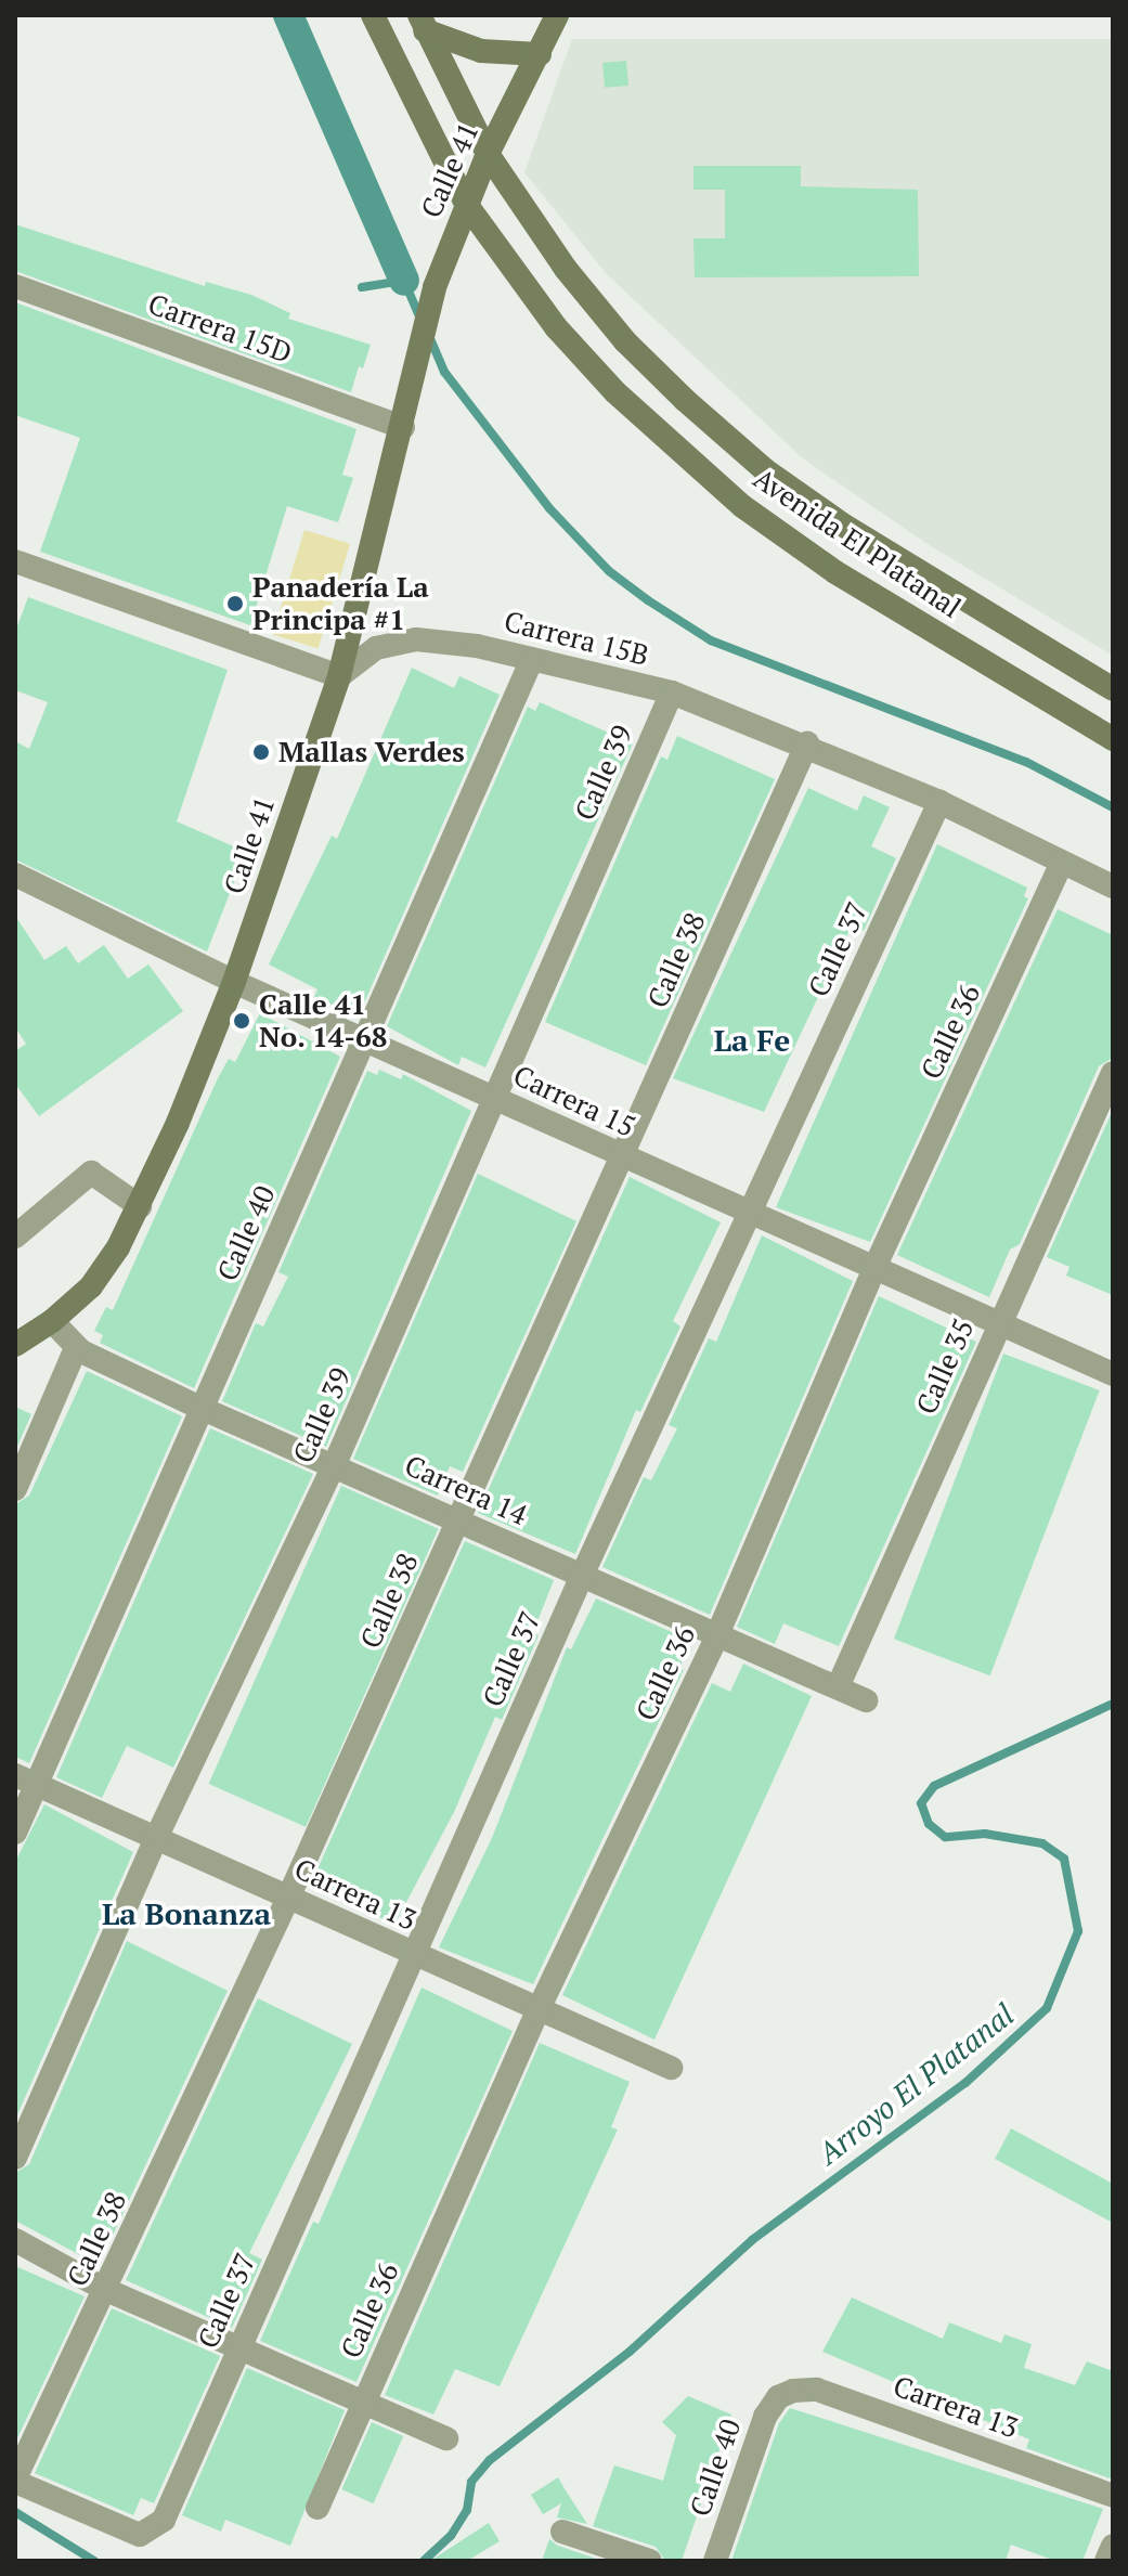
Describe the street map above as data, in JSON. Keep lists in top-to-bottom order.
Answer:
{
  "streets": {
    "main road": ["Calle 41", "Avenida El Platanal"],
    "street": [
      "Carrera 15D",
      "Carrera 15B",
      "Calle 39",
      "Calle 37",
      "Calle 38",
      "Calle 36",
      "Carrera 15",
      "Calle 40",
      "Calle 35",
      "Carrera 14",
      "Carrera 13"
    ]
  },
  "crossings": [
    ["Calle 41", "Carrera 15D"],
    ["Calle 41", "Avenida El Platanal"],
    ["Calle 41", "Carrera 15B"],
    ["Calle 41", "Carrera 15"],
    ["Calle 41", "Carrera 14"],
    ["Carrera 15B", "Calle 39"],
    ["Carrera 15B", "Calle 37"],
    ["Carrera 15B", "Calle 38"],
    ["Carrera 15B", "Calle 36"],
    ["Carrera 15B", "Calle 40"],
    ["Calle 39", "Carrera 15"],
    ["Calle 39", "Carrera 14"],
    ["Calle 39", "Carrera 13"],
    ["Calle 37", "Calle 38"],
    ["Calle 37", "Carrera 15"],
    ["Calle 37", "Carrera 14"],
    ["Calle 37", "Carrera 13"],
    ["Calle 38", "Carrera 15"],
    ["Calle 38", "Carrera 14"],
    ["Calle 38", "Carrera 13"],
    ["Calle 36", "Carrera 15"],
    ["Calle 36", "Carrera 14"],
    ["Calle 36", "Carrera 13"],
    ["Carrera 15", "Calle 40"],
    ["Carrera 15", "Calle 35"],
    ["Calle 40", "Carrera 14"],
    ["Calle 40", "Carrera 13"],
    ["Calle 35", "Carrera 14"]
  ],
  "districts": ["La Fe", "La Bonanza"],
  "water": ["Arroyo El Platanal"],
  "places": ["Panadería La Principa #1", "Mallas Verdes", "Calle 41 No. 14-68"]
}
